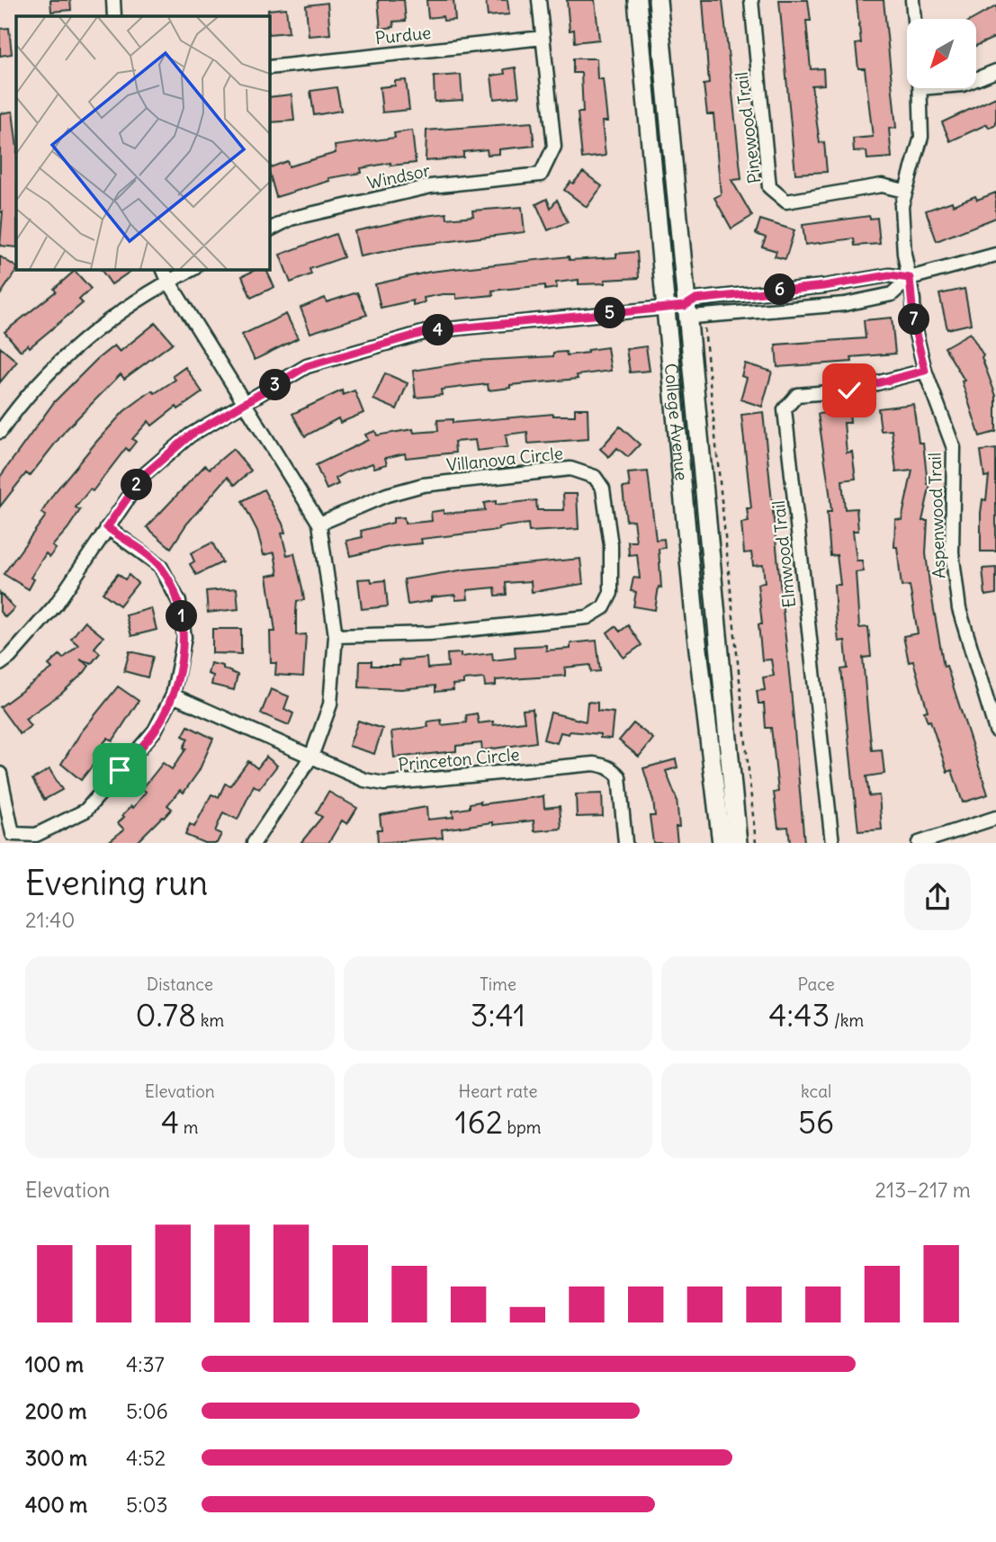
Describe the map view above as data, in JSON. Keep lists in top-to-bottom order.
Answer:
{
  "streets": {
    "main road": ["College Avenue"],
    "street": [
      "Purdue",
      "Pinewood Trail",
      "Windsor",
      "Villanova Circle",
      "Aspenwood Trail",
      "Elmwood Trail",
      "Princeton Circle"
    ]
  },
  "crossings": [
    ["Purdue", "Windsor"],
    ["Pinewood Trail", "Aspenwood Trail"],
    ["Aspenwood Trail", "Elmwood Trail"]
  ],
  "north": "bottom left",
  "page": {
    "pins": [
      "6",
      "5",
      "7",
      "4",
      "3",
      "2",
      "1"
    ],
    "heading": ["Evening run", "21:40"],
    "stats": [
      ["Distance", "0.78 km"],
      ["Time", "3:41"],
      ["Pace", "4:43 /km"],
      ["Elevation", "4 m"],
      ["Heart rate", "162 bpm"],
      ["kcal", "56"]
    ],
    "chart": ["Elevation", "213–217 m"],
    "list": [
      {
        "name": "100 m",
        "note": "4:37"
      },
      {
        "name": "200 m",
        "note": "5:06"
      },
      {
        "name": "300 m",
        "note": "4:52"
      },
      {
        "name": "400 m",
        "note": "5:03"
      }
    ]
  }
}
